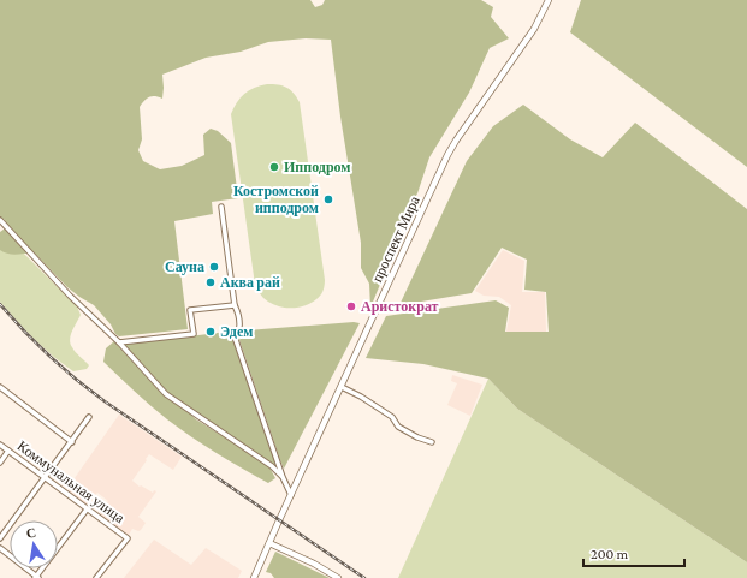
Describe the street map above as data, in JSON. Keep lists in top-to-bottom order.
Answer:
{
  "streets": {
    "main road": ["проспект Мира"],
    "street": ["Коммунальная улица"]
  },
  "places": [
    "Ипподром",
    "Костромской ипподром",
    "Сауна",
    "Аква рай",
    "Аристократ",
    "Эдем"
  ],
  "scale_bar": "200 m",
  "north": "top"
}
